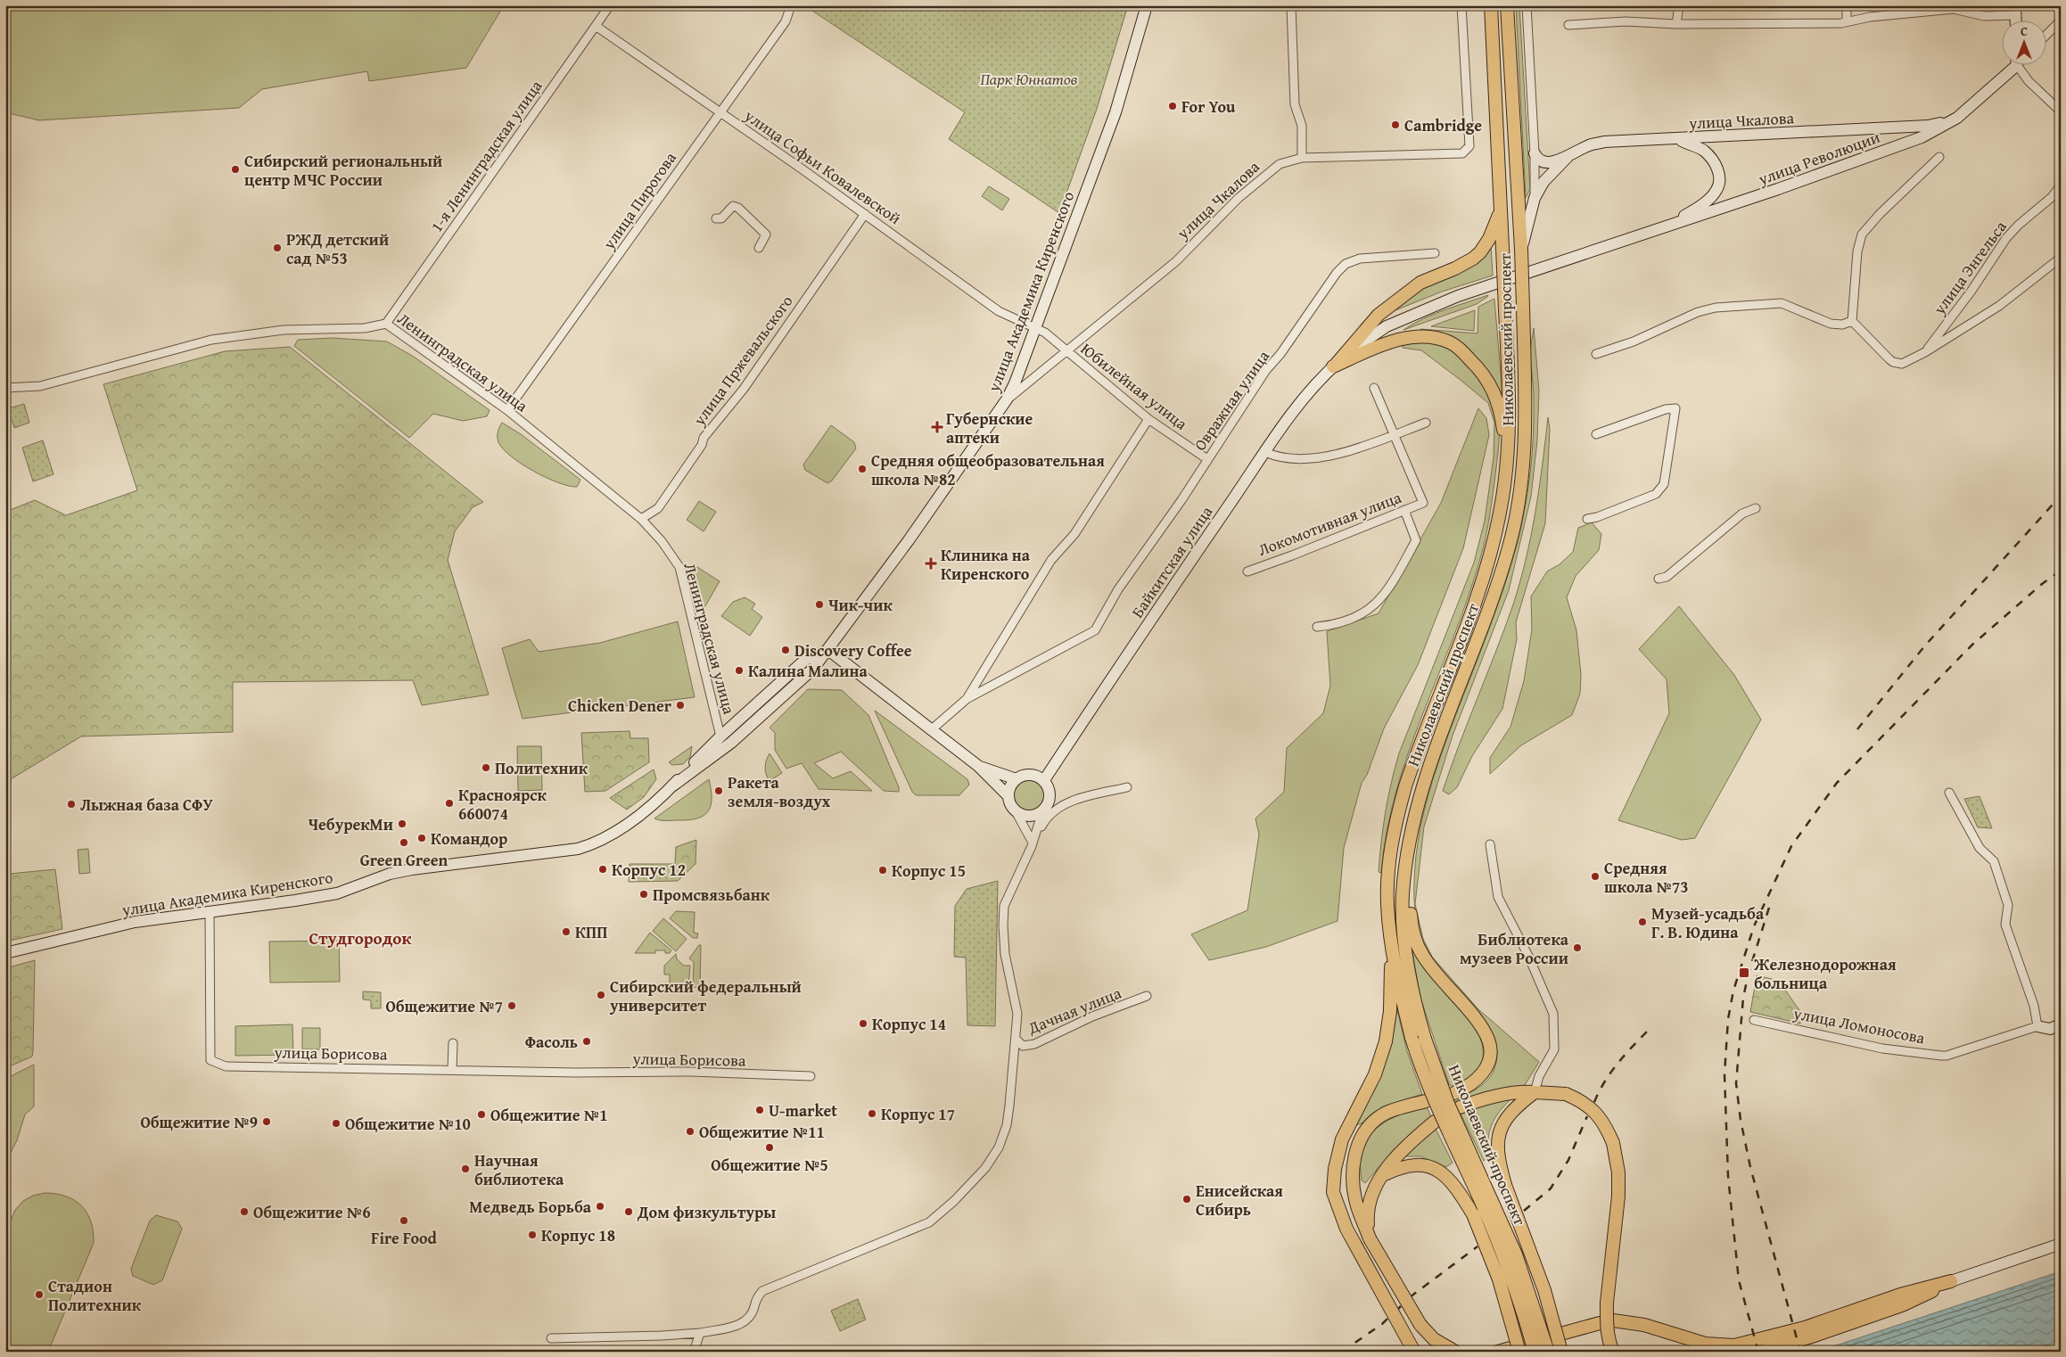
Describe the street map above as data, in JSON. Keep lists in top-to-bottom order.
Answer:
{
  "streets": {
    "main road": [
      "улица Чкалова",
      "улица Революции",
      "улица Академика Киренского",
      "Николаевский проспект",
      "Байкитская улица",
      "улица Ломоносова"
    ],
    "street": [
      "1-я Ленинградская улица",
      "улица Софьи Ковалевской",
      "улица Пирогова",
      "улица Энгельса",
      "улица Пржевальского",
      "Ленинградская улица",
      "Юбилейная улица",
      "Овражная улица",
      "Локомотивная улица",
      "Дачная улица",
      "улица Борисова"
    ]
  },
  "crossings": [
    ["улица Чкалова", "улица Революции"],
    ["улица Чкалова", "улица Академика Киренского"],
    ["улица Чкалова", "Юбилейная улица"],
    ["1-я Ленинградская улица", "улица Софьи Ковалевской"],
    ["1-я Ленинградская улица", "Ленинградская улица"],
    ["улица Революции", "Байкитская улица"],
    ["улица Софьи Ковалевской", "улица Пирогова"],
    ["улица Софьи Ковалевской", "улица Академика Киренского"],
    ["улица Софьи Ковалевской", "улица Пржевальского"],
    ["улица Пирогова", "Ленинградская улица"],
    ["улица Академика Киренского", "Ленинградская улица"],
    ["улица Академика Киренского", "улица Борисова"],
    ["улица Пржевальского", "Ленинградская улица"],
    ["Юбилейная улица", "Овражная улица"]
  ],
  "districts": ["Студгородок"],
  "parks": ["Парк Юннатов"],
  "places": {
    "other": [
      "For You",
      "Cambridge",
      "Сибирский региональный центр МЧС России",
      "РЖД детский сад №53",
      "Средняя общеобразовательная школа №82",
      "Чик-чик",
      "Discovery Coffee",
      "Калина Малина",
      "Chicken Dener",
      "Политехник",
      "Ракета земля-воздух",
      "Красноярск 660074",
      "Лыжная база СФУ",
      "ЧебурекМи",
      "Командор",
      "Green Green",
      "Корпус 12",
      "Корпус 15",
      "Средняя школа №73",
      "Промсвязьбанк",
      "Музей-усадьба Г. В. Юдина",
      "КПП",
      "Библиотека музеев России",
      "Сибирский федеральный университет",
      "Общежитие №7",
      "Корпус 14",
      "Фасоль",
      "U-market",
      "Корпус 17",
      "Общежитие №1",
      "Общежитие №9",
      "Общежитие №10",
      "Общежитие №11",
      "Общежитие №5",
      "Научная библиотека",
      "Енисейская Сибирь",
      "Медведь Борьба",
      "Общежитие №6",
      "Дом физкультуры",
      "Fire Food",
      "Корпус 18",
      "Стадион Политехник"
    ],
    "health": ["Губернские аптеки", "Клиника на Киренского"],
    "transit": ["Железнодорожная больница"]
  },
  "north": "top"
}
